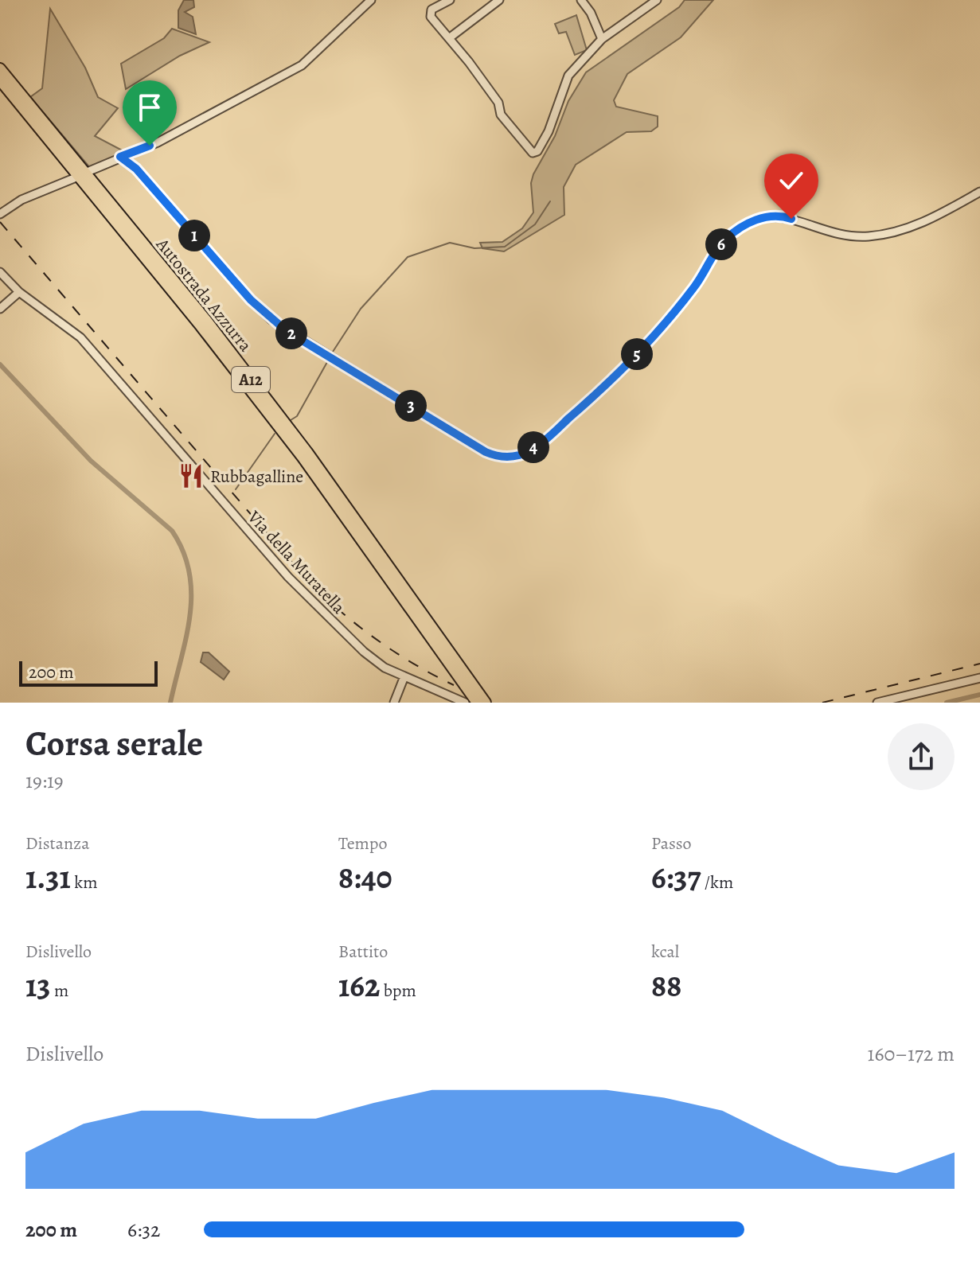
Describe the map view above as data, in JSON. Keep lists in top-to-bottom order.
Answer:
{
  "streets": {
    "highway": ["Autostrada Azzurra", "A12"],
    "street": ["Via della Muratella"]
  },
  "places": {
    "restaurant": ["Rubbagalline"]
  },
  "scale_bar": "200 m",
  "page": {
    "pins": [
      "1",
      "6",
      "2",
      "5",
      "3",
      "4"
    ],
    "scale": "200 m",
    "heading": ["Corsa serale", "19:19"],
    "stats": [
      ["Distanza", "1.31 km"],
      ["Tempo", "8:40"],
      ["Passo", "6:37 /km"],
      ["Dislivello", "13 m"],
      ["Battito", "162 bpm"],
      ["kcal", "88"]
    ],
    "chart": ["Dislivello", "160–172 m"],
    "list": [
      {
        "name": "200 m",
        "note": "6:32"
      }
    ]
  }
}
